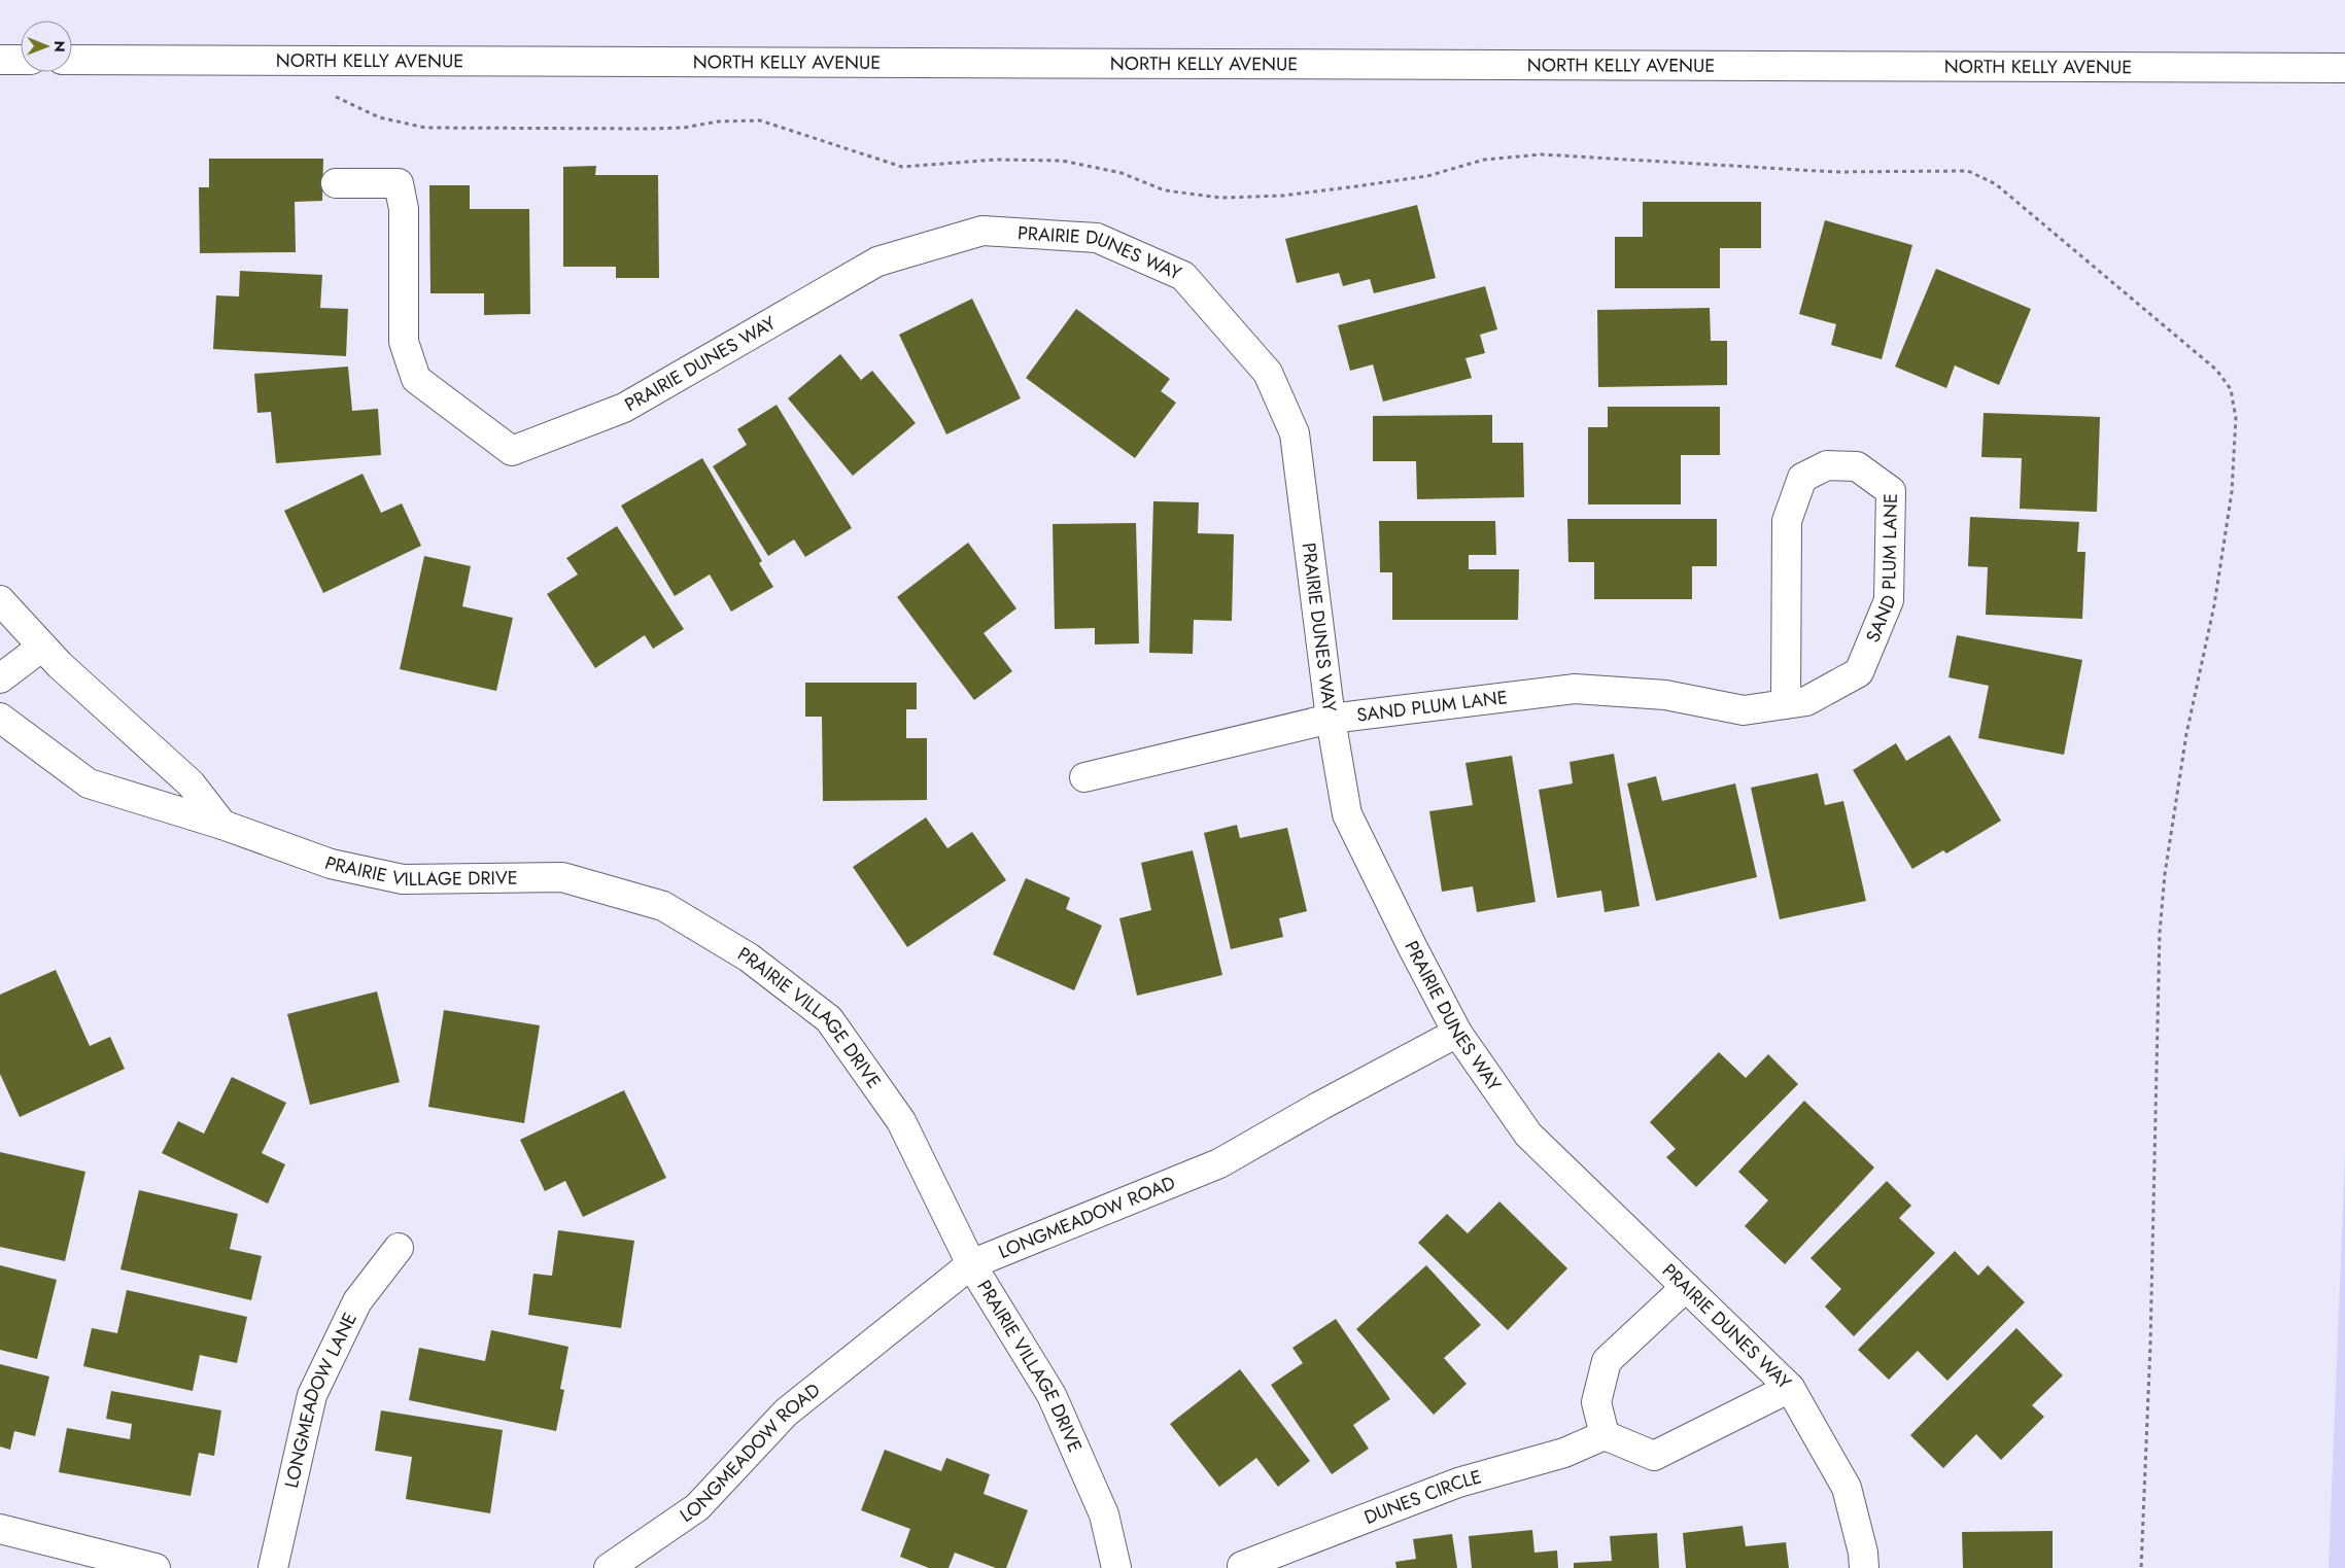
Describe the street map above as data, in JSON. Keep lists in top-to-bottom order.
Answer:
{
  "streets": {
    "street": [
      "NORTH KELLY AVENUE",
      "PRAIRIE DUNES WAY",
      "SAND PLUM LANE",
      "PRAIRIE VILLAGE DRIVE",
      "LONGMEADOW ROAD",
      "LONGMEADOW LANE",
      "DUNES CIRCLE"
    ]
  },
  "crossings": [
    ["PRAIRIE DUNES WAY", "SAND PLUM LANE"],
    ["PRAIRIE DUNES WAY", "LONGMEADOW ROAD"],
    ["PRAIRIE VILLAGE DRIVE", "LONGMEADOW ROAD"]
  ],
  "north": "right"
}
